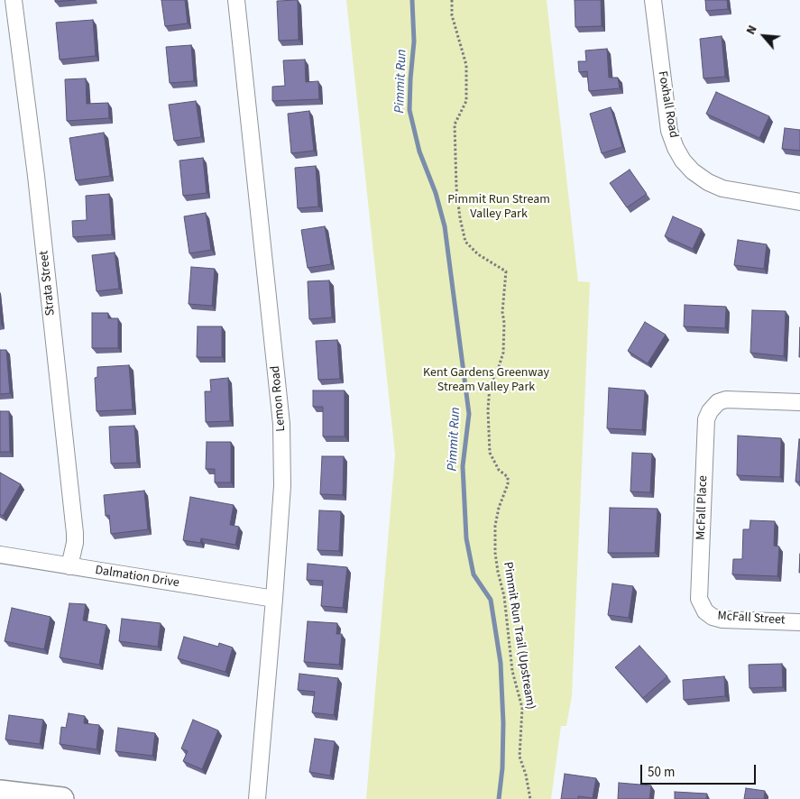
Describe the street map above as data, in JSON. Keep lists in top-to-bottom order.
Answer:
{
  "streets": {
    "street": [
      "Foxhall Road",
      "Strata Street",
      "Lemon Road",
      "McFall Place",
      "Dalmation Drive",
      "McFall Street"
    ],
    "path": ["Pimmit Run Trail (Upstream)"]
  },
  "crossings": [
    ["Strata Street", "Dalmation Drive"],
    ["Lemon Road", "Dalmation Drive"],
    ["McFall Place", "McFall Street"]
  ],
  "water": ["Pimmit Run"],
  "parks": ["Pimmit Run Stream Valley Park", "Kent Gardens Greenway Stream Valley Park"],
  "scale_bar": "50 m",
  "north": "top left"
}
